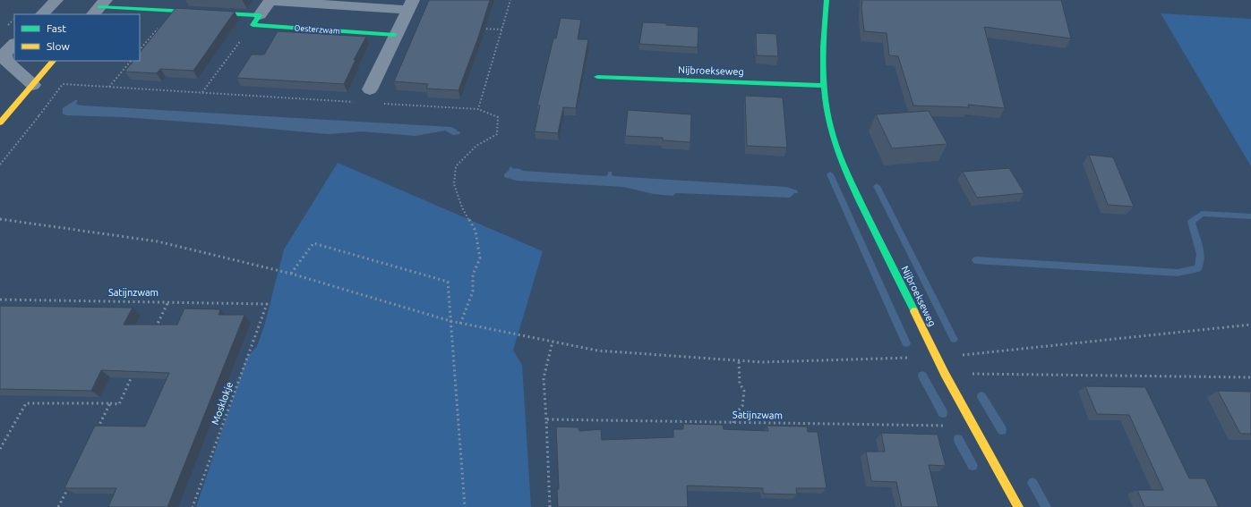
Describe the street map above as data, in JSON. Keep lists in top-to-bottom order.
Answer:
{
  "streets": {
    "street": ["Oesterzwam", "Nijbroekseweg"],
    "path": ["Satijnzwam", "Mosklokje"]
  },
  "crossings": [
    ["Nijbroekseweg", "Satijnzwam"],
    ["Satijnzwam", "Mosklokje"]
  ],
  "legend": ["Fast", "Slow"]
}
